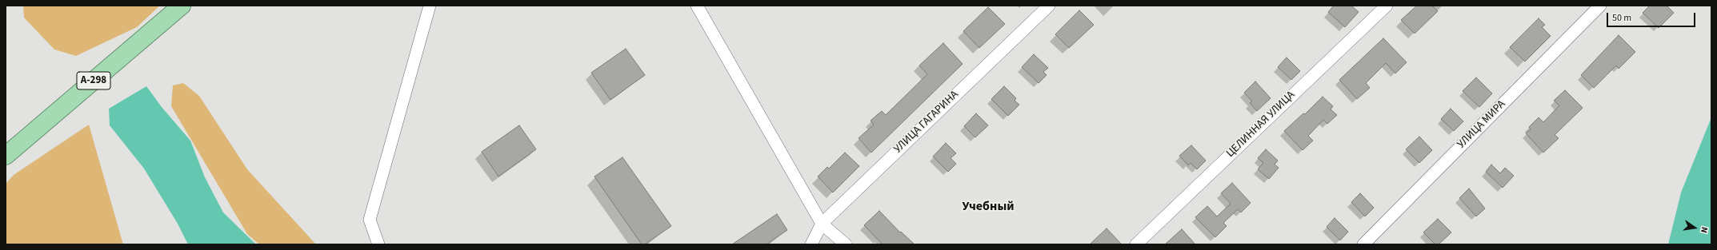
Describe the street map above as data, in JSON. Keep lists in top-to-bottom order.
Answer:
{
  "streets": {
    "highway": ["А-298"],
    "street": ["УЛИЦА ГАГАРИНА", "ЦЕЛИННАЯ УЛИЦА", "УЛИЦА МИРА"]
  },
  "districts": ["Учебный"],
  "scale_bar": "50 m",
  "north": "right"
}
